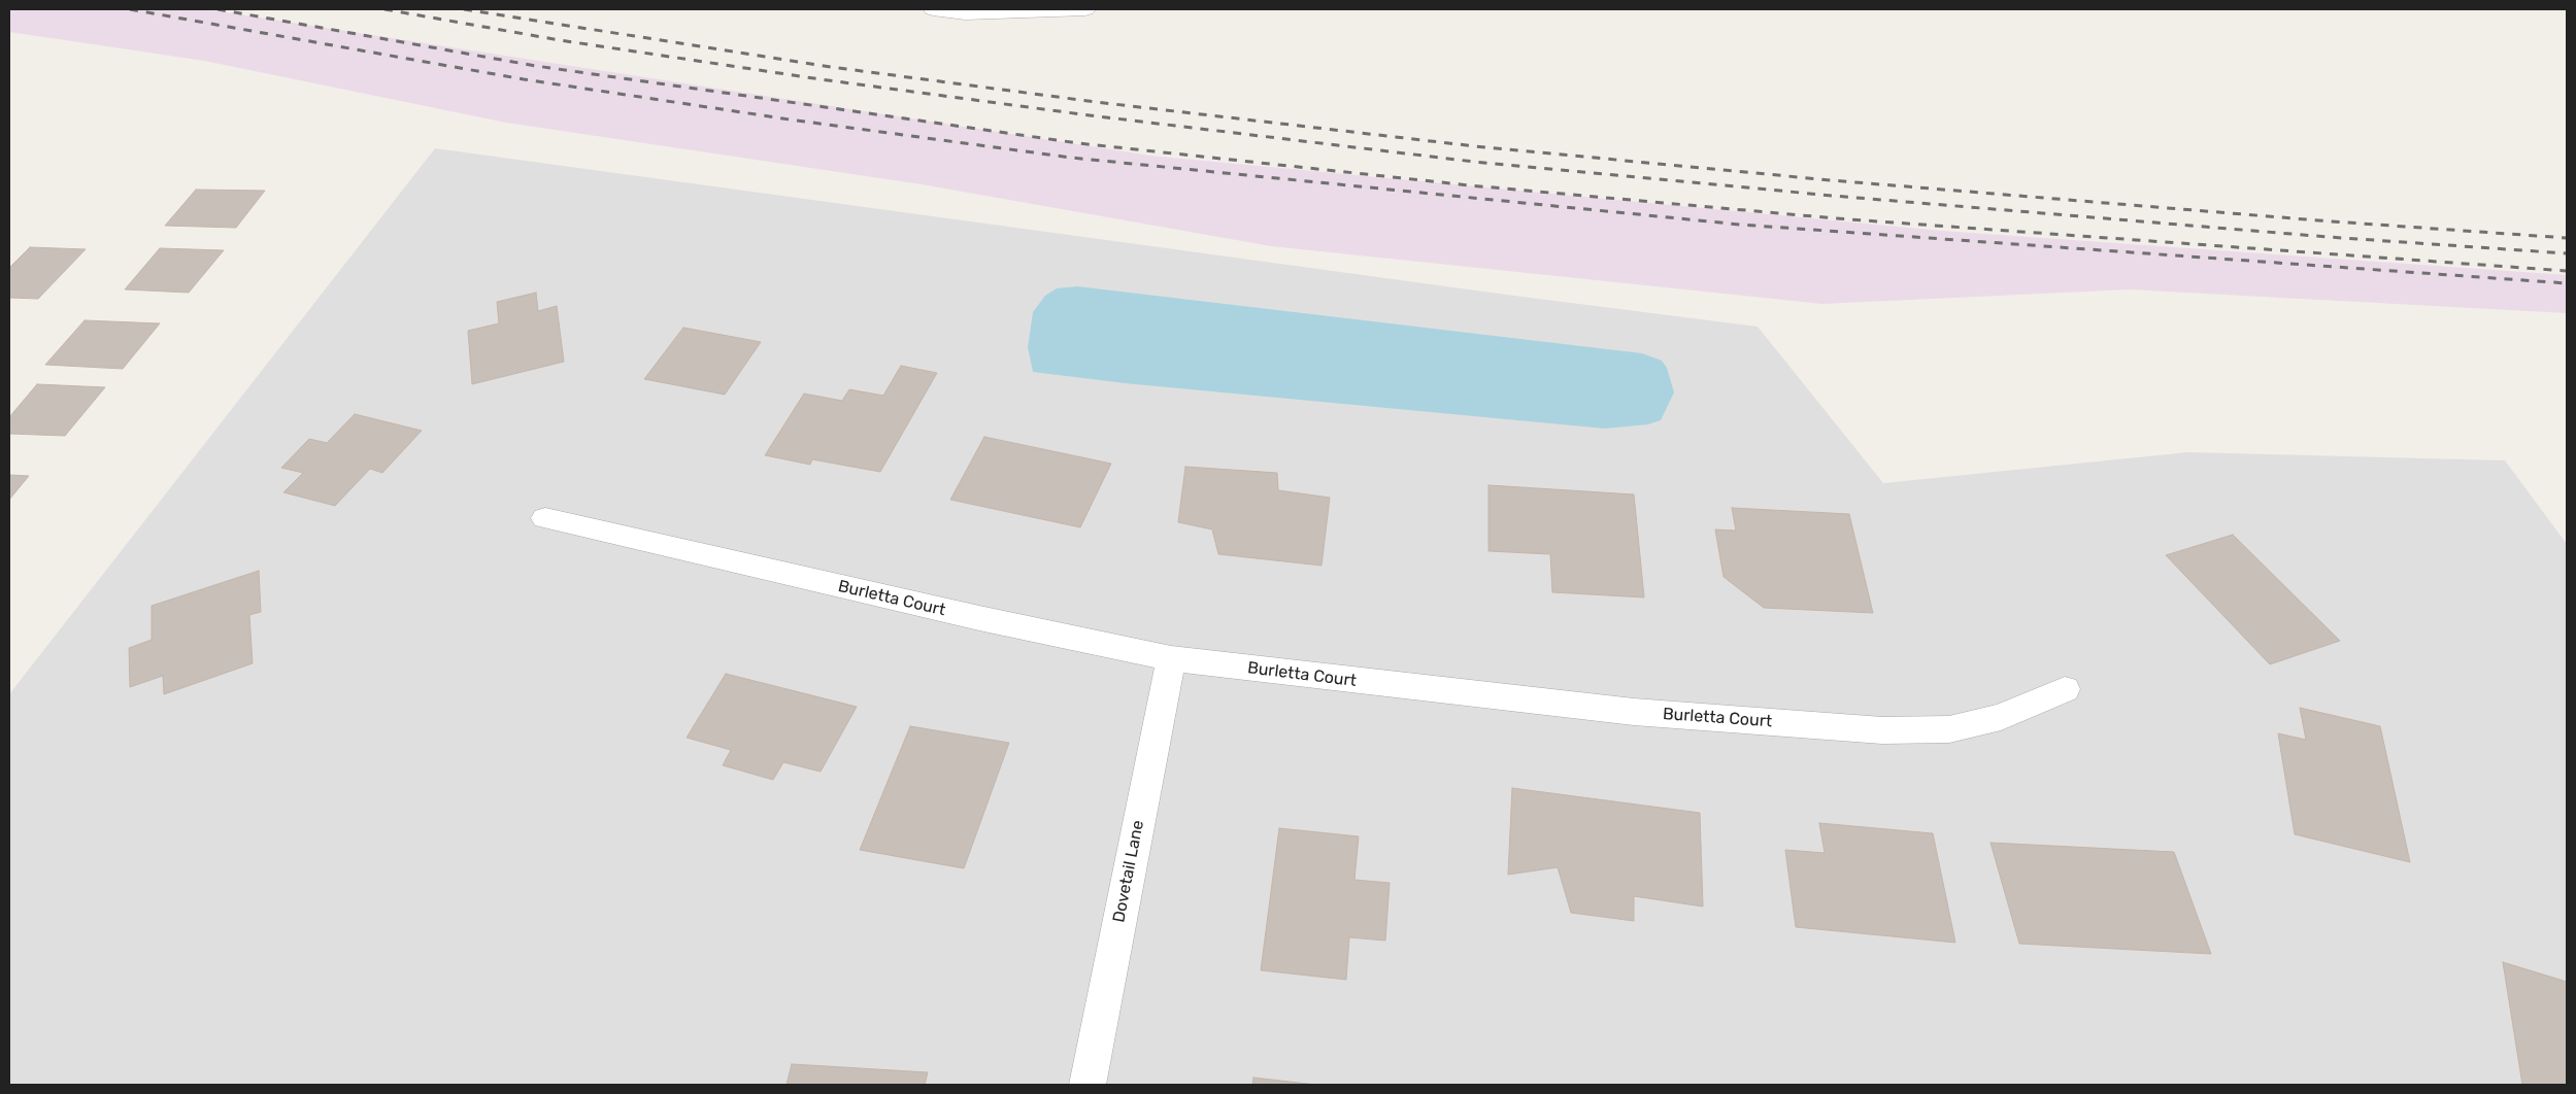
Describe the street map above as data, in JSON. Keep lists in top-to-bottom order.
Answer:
{
  "streets": {
    "street": ["Burletta Court", "Dovetail Lane"]
  },
  "crossings": [
    ["Burletta Court", "Dovetail Lane"]
  ]
}
